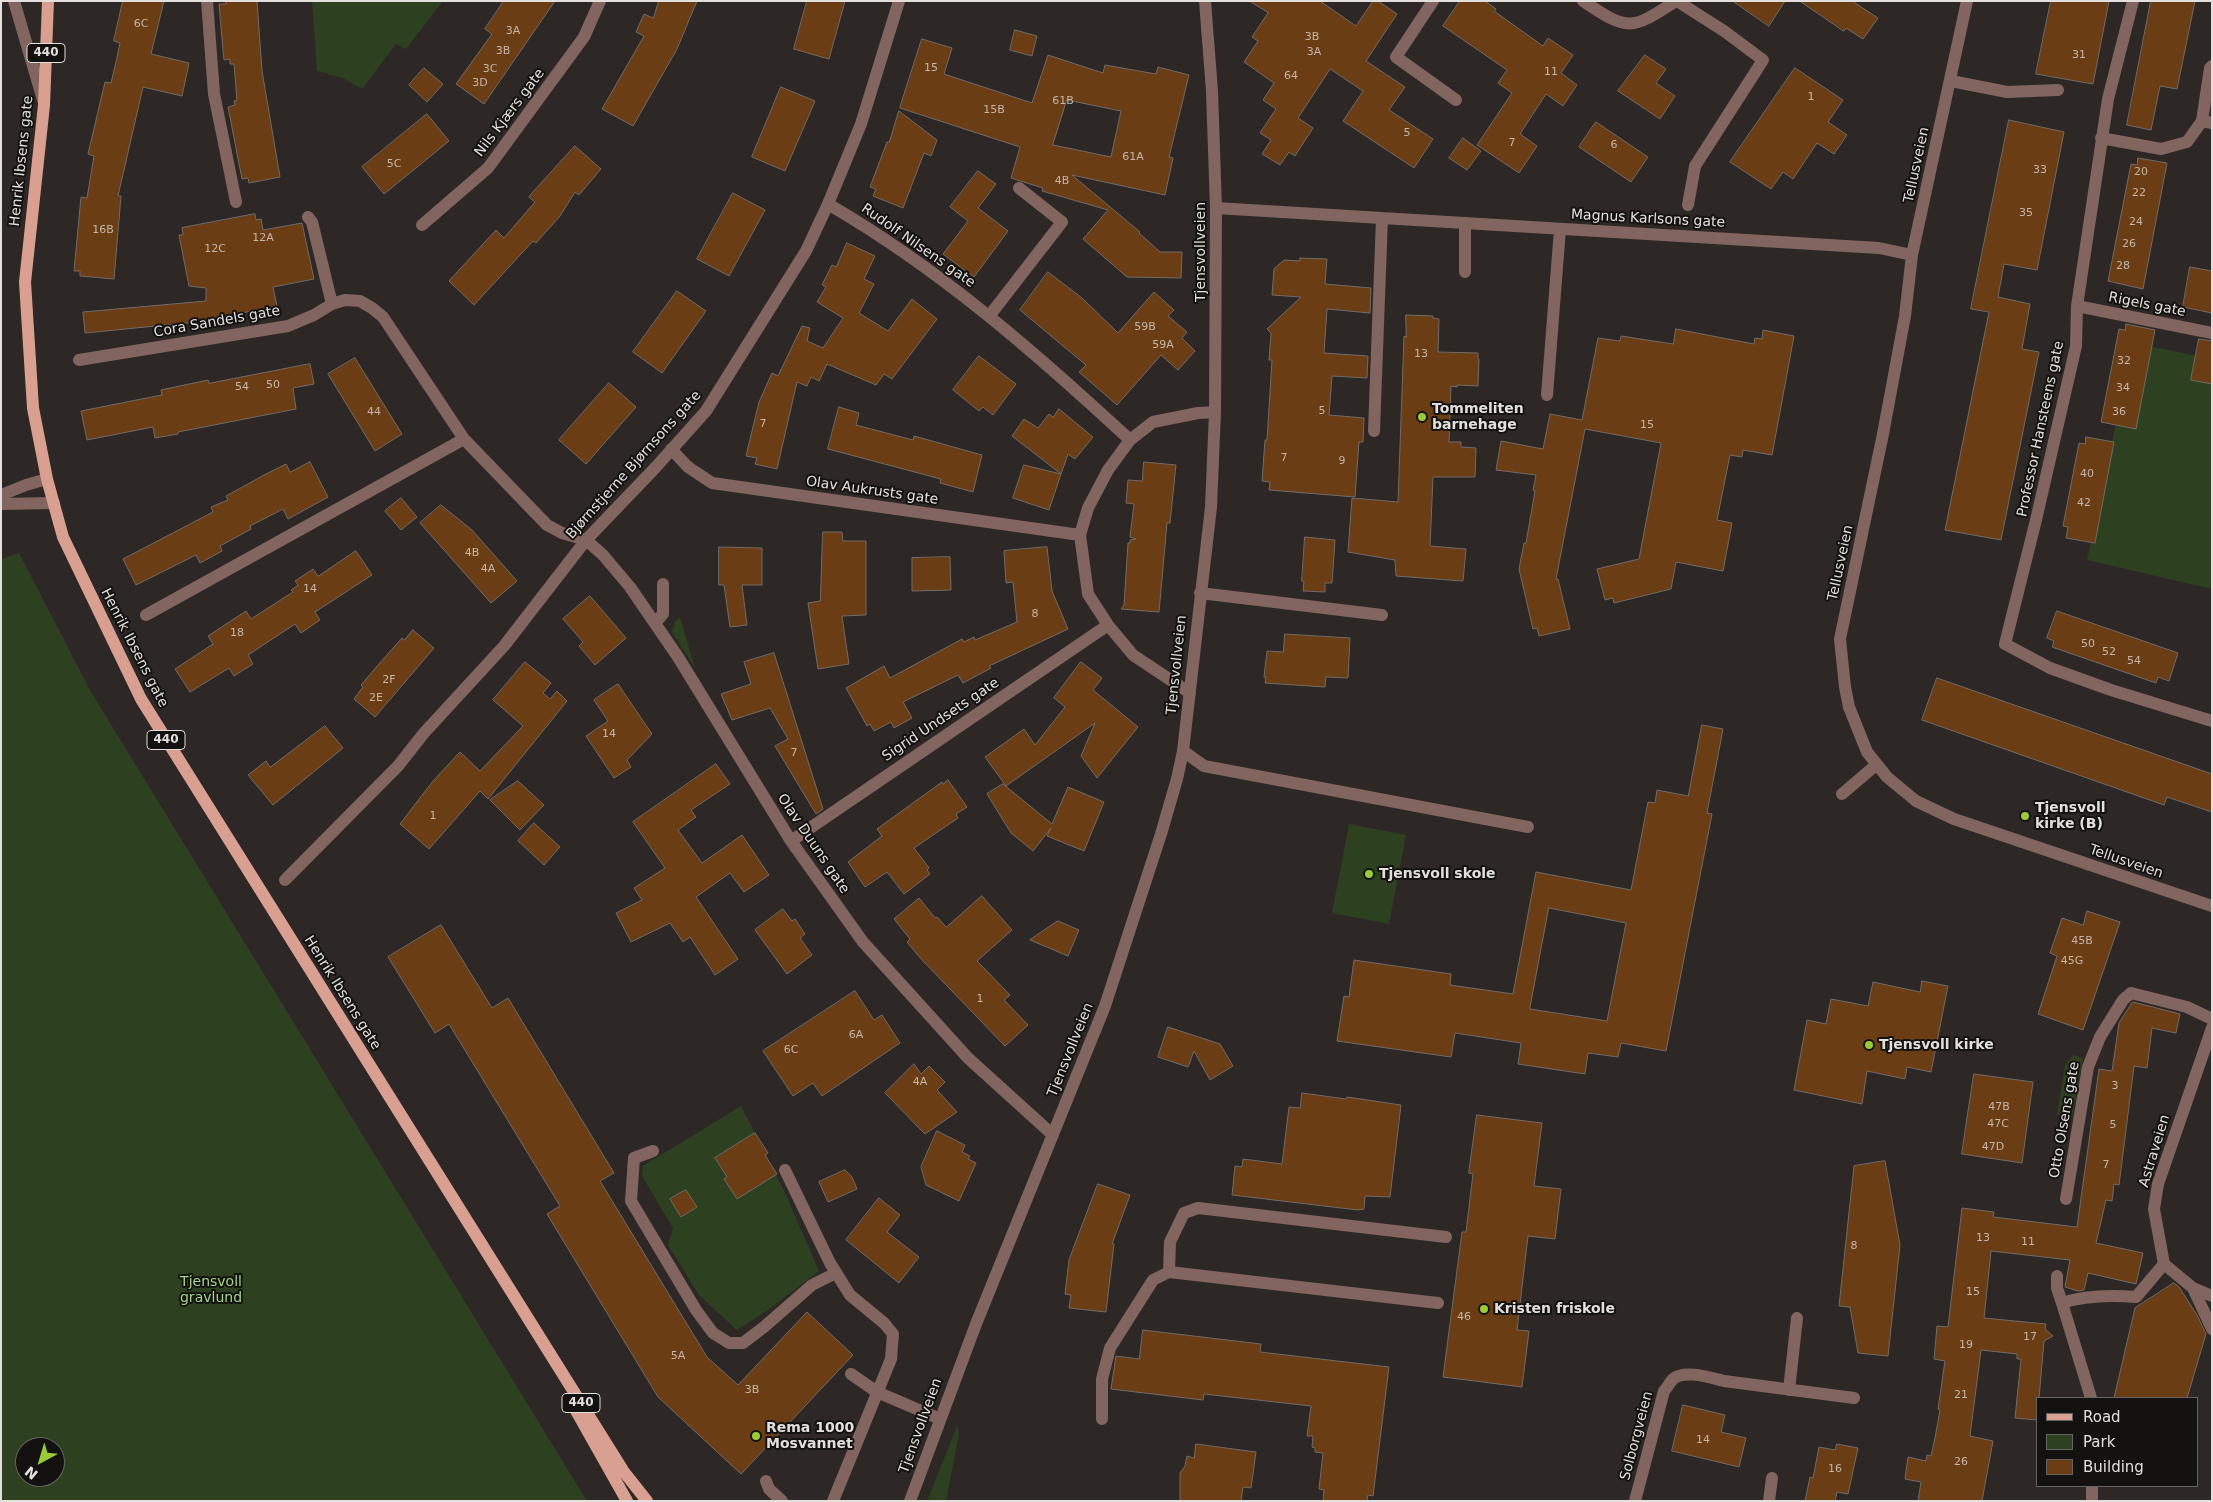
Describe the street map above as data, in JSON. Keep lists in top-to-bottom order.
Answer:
{
  "streets": {
    "main road": ["440", "Henrik Ibsens gate"],
    "street": [
      "Nils Kjærs gate",
      "Tellusveien",
      "Magnus Karlsons gate",
      "Rudolf Nilsens gate",
      "Tjensvollveien",
      "Rigels gate",
      "Cora Sandels gate",
      "Professor Hansteens gate",
      "Bjørnstjerne Bjørnsons gate",
      "Olav Aukrusts gate",
      "Sigrid Undsets gate",
      "Olav Duuns gate",
      "Otto Olsens gate",
      "Astraveien",
      "Solborgveien"
    ]
  },
  "crossings": [
    ["Tellusveien", "Magnus Karlsons gate"],
    ["Magnus Karlsons gate", "Tjensvollveien"],
    ["Rudolf Nilsens gate", "Bjørnstjerne Bjørnsons gate"],
    ["Tjensvollveien", "Olav Duuns gate"],
    ["Rigels gate", "Professor Hansteens gate"],
    ["Cora Sandels gate", "Bjørnstjerne Bjørnsons gate"],
    ["Cora Sandels gate", "Olav Duuns gate"],
    ["Bjørnstjerne Bjørnsons gate", "Olav Aukrusts gate"],
    ["Bjørnstjerne Bjørnsons gate", "Olav Duuns gate"],
    ["Sigrid Undsets gate", "Olav Duuns gate"]
  ],
  "parks": ["Tjensvoll gravlund"],
  "places": [
    "Tommeliten barnehage",
    "Tjensvoll kirke (B)",
    "Tjensvoll skole",
    "Tjensvoll kirke",
    "Kristen friskole",
    "Rema 1000 Mosvannet"
  ],
  "house_numbers": [
    "6C",
    "3A",
    "3B",
    "3B",
    "3A",
    "31",
    "15",
    "3C",
    "11",
    "64",
    "3D",
    "1",
    "61B",
    "15B",
    "5",
    "7",
    "6",
    "61A",
    "5C",
    "33",
    "20",
    "4B",
    "22",
    "35",
    "24",
    "16B",
    "12A",
    "26",
    "12C",
    "28",
    "59B",
    "59A",
    "13",
    "32",
    "50",
    "54",
    "34",
    "5",
    "44",
    "36",
    "7",
    "15",
    "7",
    "9",
    "40",
    "42",
    "4B",
    "4A",
    "14",
    "8",
    "18",
    "50",
    "52",
    "54",
    "2F",
    "2E",
    "14",
    "7",
    "1",
    "45B",
    "45G",
    "1",
    "6A",
    "6C",
    "4A",
    "3",
    "47B",
    "47C",
    "5",
    "47D",
    "7",
    "13",
    "11",
    "8",
    "15",
    "46",
    "17",
    "19",
    "5A",
    "3B",
    "21",
    "14",
    "26",
    "16"
  ],
  "legend": ["Road", "Park", "Building"],
  "north": "bottom left"
}
